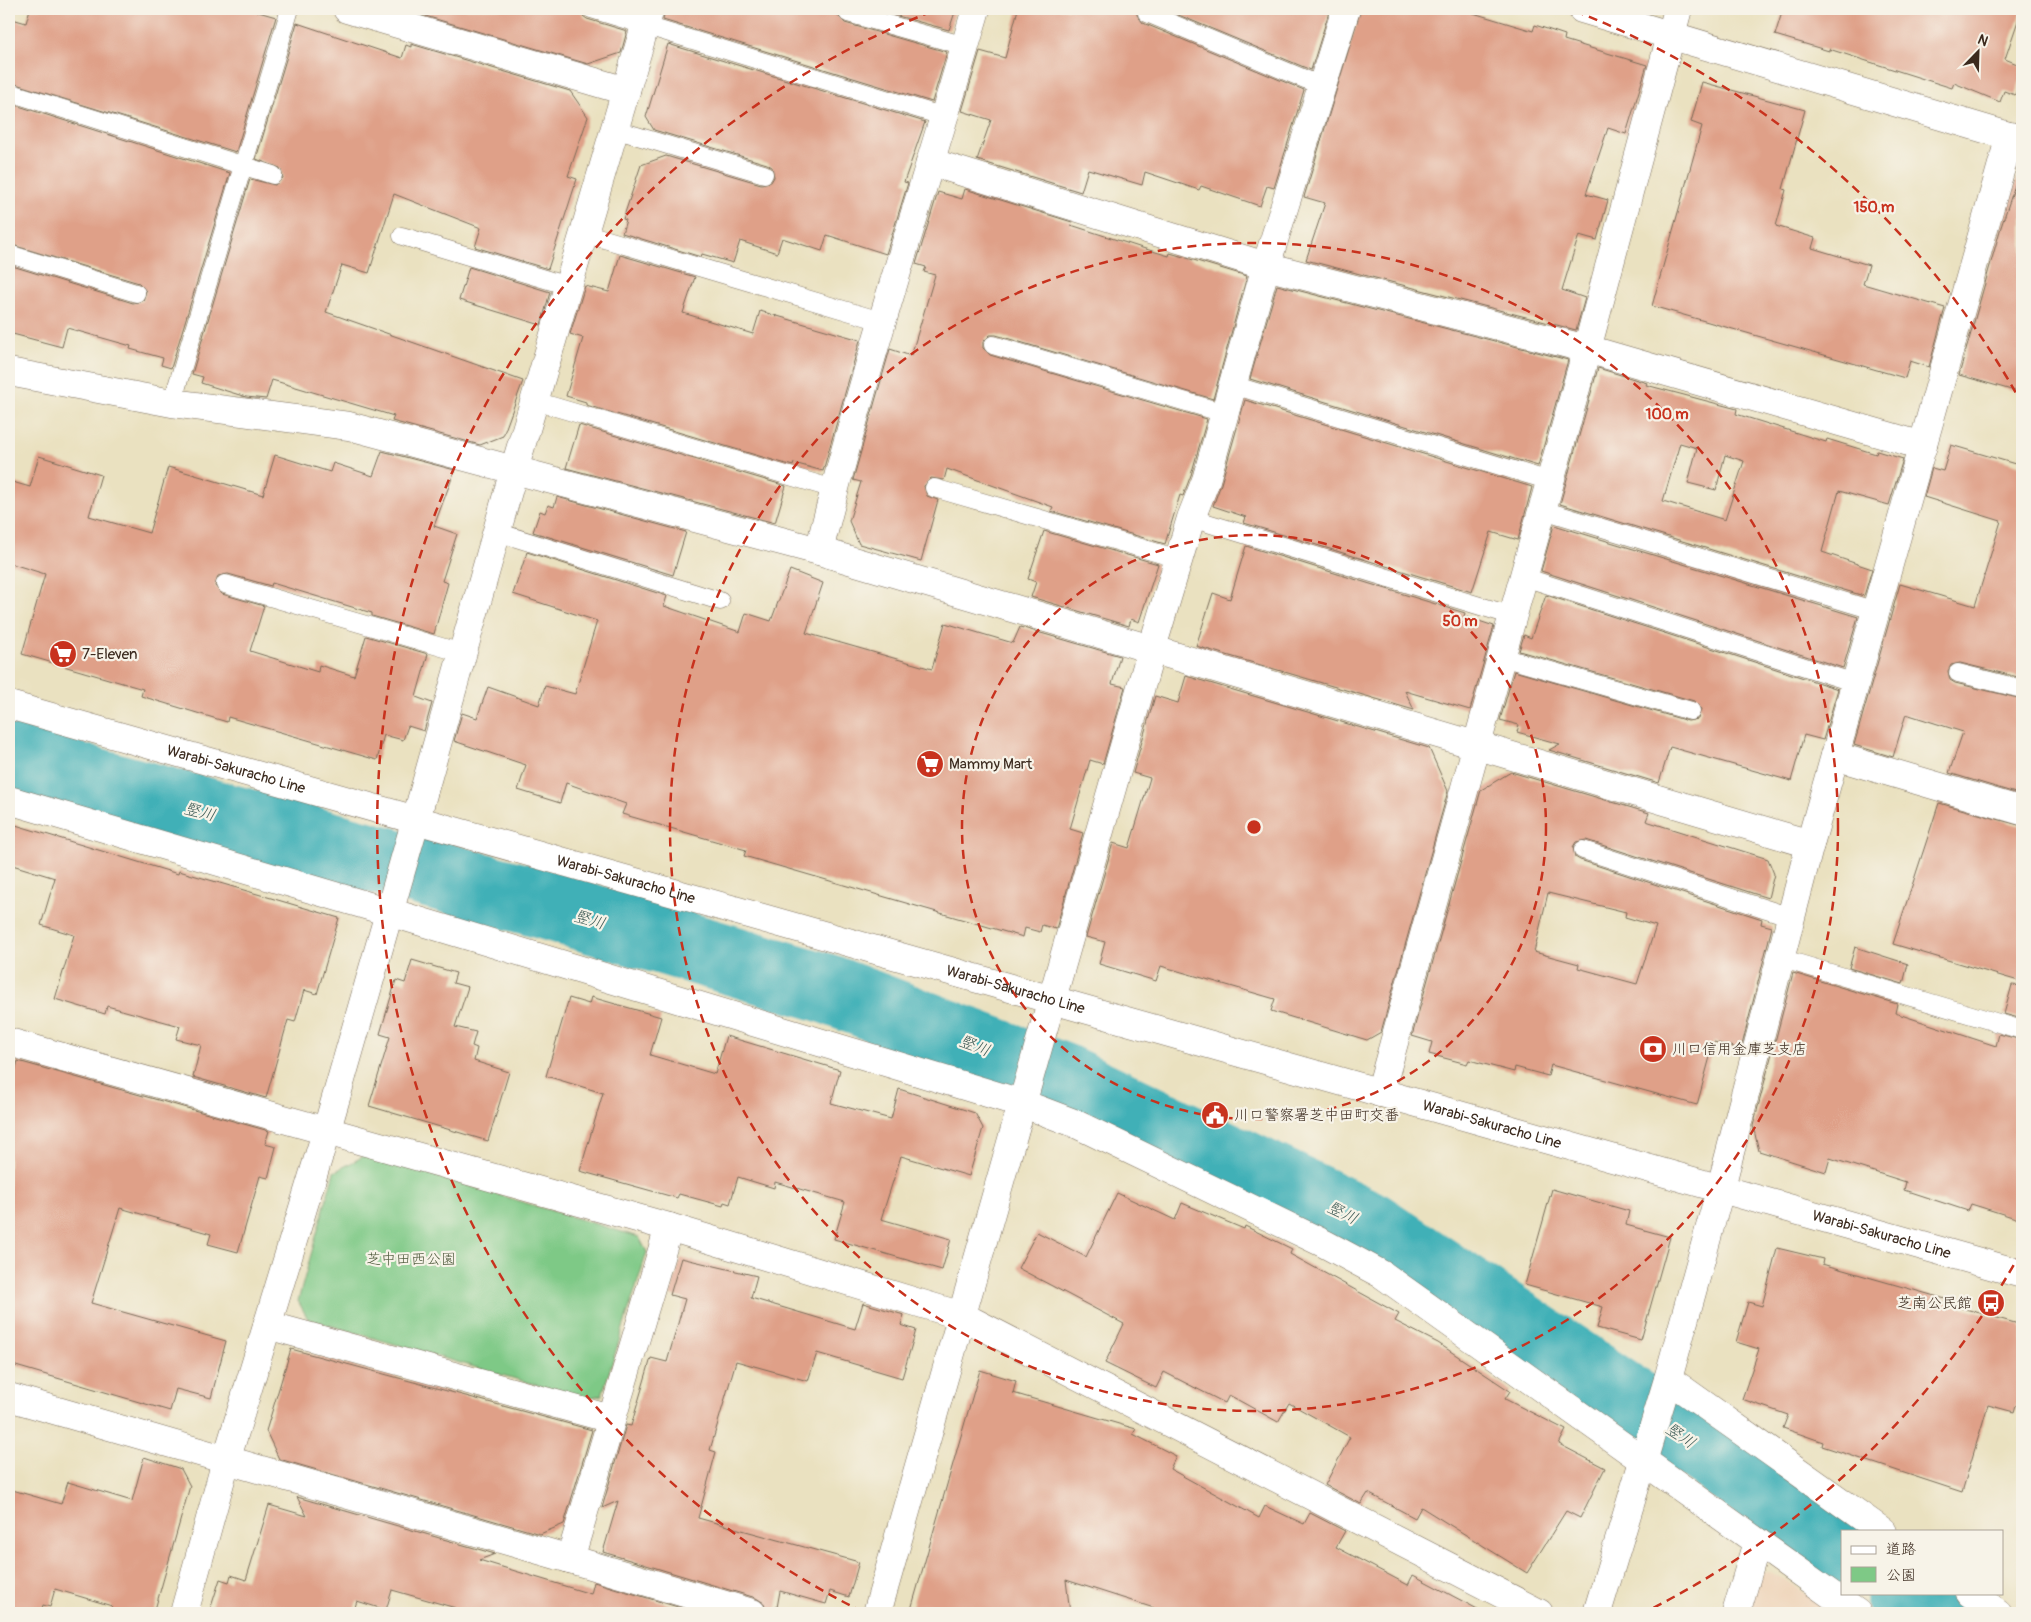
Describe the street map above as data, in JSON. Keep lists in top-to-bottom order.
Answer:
{
  "streets": {
    "street": ["Warabi-Sakuracho Line"]
  },
  "water": ["竪川"],
  "parks": ["芝中田西公園"],
  "places": {
    "supermarket": ["7-Eleven", "Mammy Mart"],
    "bank": ["川口信用金庫芝支店"],
    "public building": ["川口警察署芝中田町交番"],
    "bus stop": ["芝南公民館"]
  },
  "legend": ["道路", "公園"],
  "north": "top right",
  "rings": ["150 m", "100 m", "50 m"]
}
